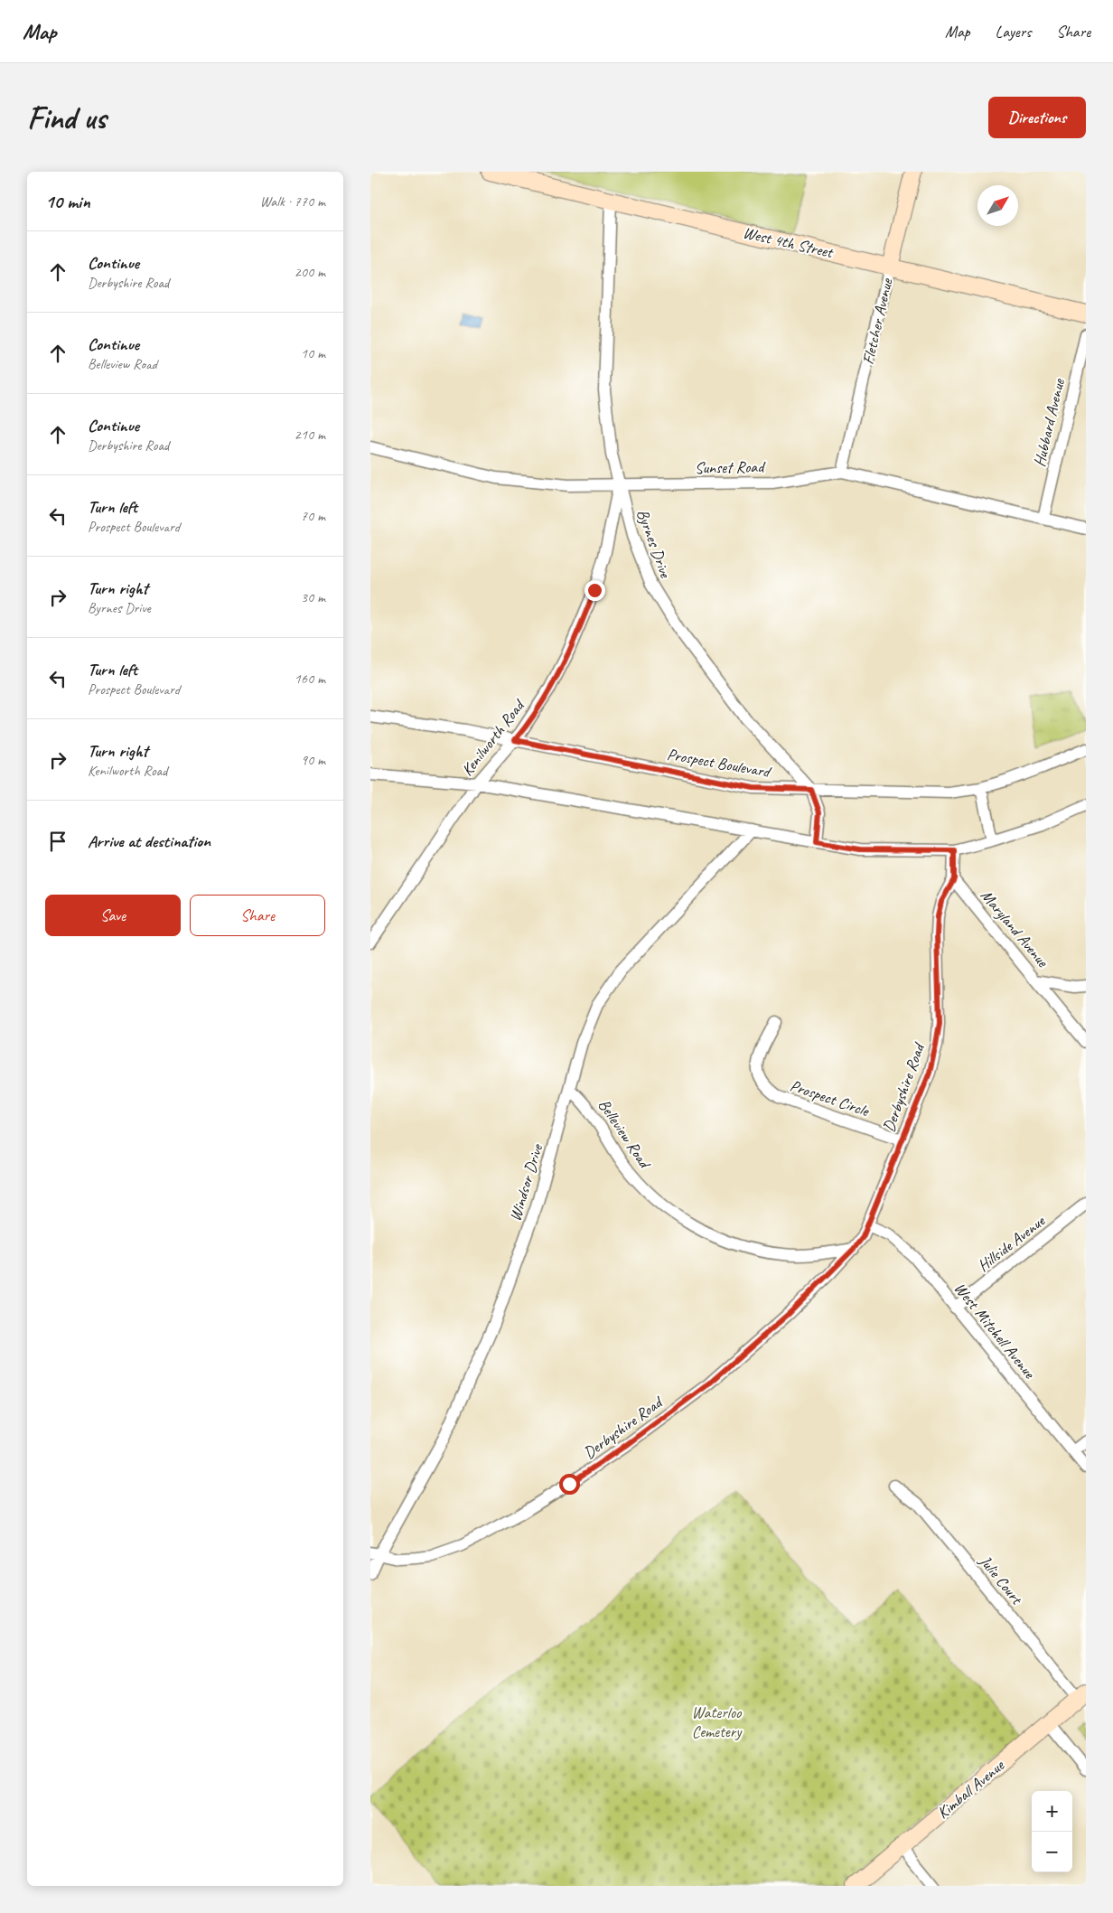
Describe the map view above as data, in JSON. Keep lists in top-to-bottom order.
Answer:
{
  "streets": {
    "main road": ["West 4th Street", "Fletcher Avenue", "Kimball Avenue"],
    "street": [
      "Hubbard Avenue",
      "Sunset Road",
      "Byrnes Drive",
      "Kenilworth Road",
      "Prospect Boulevard",
      "Maryland Avenue",
      "Derbyshire Road",
      "Prospect Circle",
      "Belleview Road",
      "Windsor Drive",
      "Hillside Avenue",
      "West Mitchell Avenue",
      "Julie Court"
    ]
  },
  "crossings": [
    ["West 4th Street", "Fletcher Avenue"],
    ["West 4th Street", "Byrnes Drive"],
    ["Fletcher Avenue", "Sunset Road"],
    ["Hubbard Avenue", "Sunset Road"],
    ["Sunset Road", "Byrnes Drive"],
    ["Sunset Road", "Kenilworth Road"],
    ["Byrnes Drive", "Kenilworth Road"],
    ["Byrnes Drive", "Prospect Boulevard"],
    ["Kenilworth Road", "Prospect Boulevard"],
    ["Maryland Avenue", "Derbyshire Road"],
    ["Derbyshire Road", "Prospect Circle"],
    ["Derbyshire Road", "Belleview Road"],
    ["Derbyshire Road", "Windsor Drive"],
    ["Derbyshire Road", "West Mitchell Avenue"],
    ["Belleview Road", "Windsor Drive"],
    ["Hillside Avenue", "West Mitchell Avenue"],
    ["Julie Court", "Kimball Avenue"]
  ],
  "parks": ["Waterloo Cemetery"],
  "north": "top right",
  "page": {
    "header": "Map",
    "nav": ["Map", "Layers", "Share"],
    "buttons": [
      "Directions",
      ["Save", "Share"]
    ],
    "title": "Find us",
    "heading": ["10 min", "Walk · 770 m"],
    "list": [
      ["Continue", "Derbyshire Road", "200 m"],
      ["Continue", "Belleview Road", "10 m"],
      ["Continue", "Derbyshire Road", "210 m"],
      ["Turn left", "Prospect Boulevard", "70 m"],
      ["Turn right", "Byrnes Drive", "30 m"],
      ["Turn left", "Prospect Boulevard", "160 m"],
      ["Turn right", "Kenilworth Road", "90 m"],
      "Arrive at destination"
    ],
    "map_buttons": ["+", "−"]
  }
}
